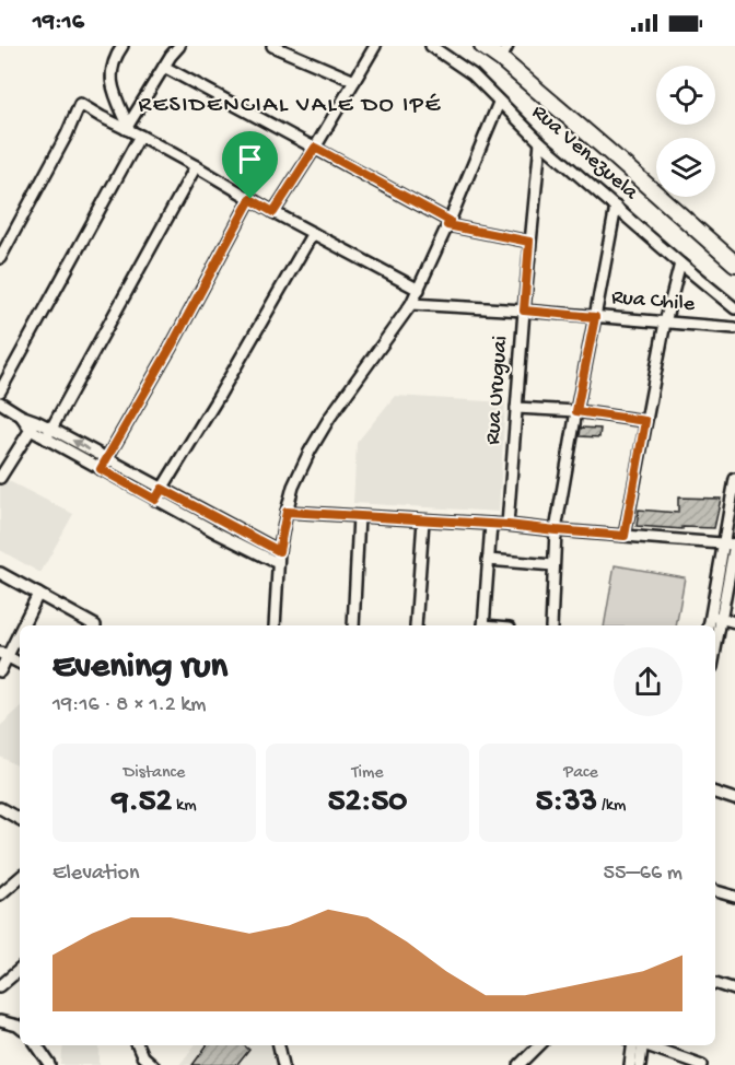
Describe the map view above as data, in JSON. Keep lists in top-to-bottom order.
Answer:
{
  "streets": {
    "street": ["Rua Venezuela", "Rua Chile", "Rua Uruguai"]
  },
  "crossings": [
    ["Rua Venezuela", "Rua Uruguai"],
    ["Rua Chile", "Rua Uruguai"]
  ],
  "districts": ["RESIDENCIAL VALE DO IPÉ"],
  "page": {
    "status": "19:16",
    "heading": ["Evening run", "19:16 · 8 × 1.2 km"],
    "stats": [
      ["Distance", "9.52 km"],
      ["Time", "52:50"],
      ["Pace", "5:33 /km"]
    ],
    "chart": ["Elevation", "55–66 m"]
  }
}
